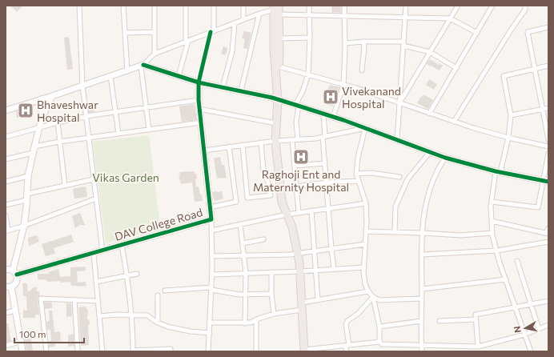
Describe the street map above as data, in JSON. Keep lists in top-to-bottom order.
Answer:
{
  "streets": {
    "street": ["DAV College Road"]
  },
  "parks": ["Vikas Garden"],
  "places": {
    "hospital": ["Vivekanand Hospital", "Bhaveshwar Hospital", "Raghoji Ent and Maternity Hospital"]
  },
  "scale_bar": "100 m",
  "north": "left"
}
